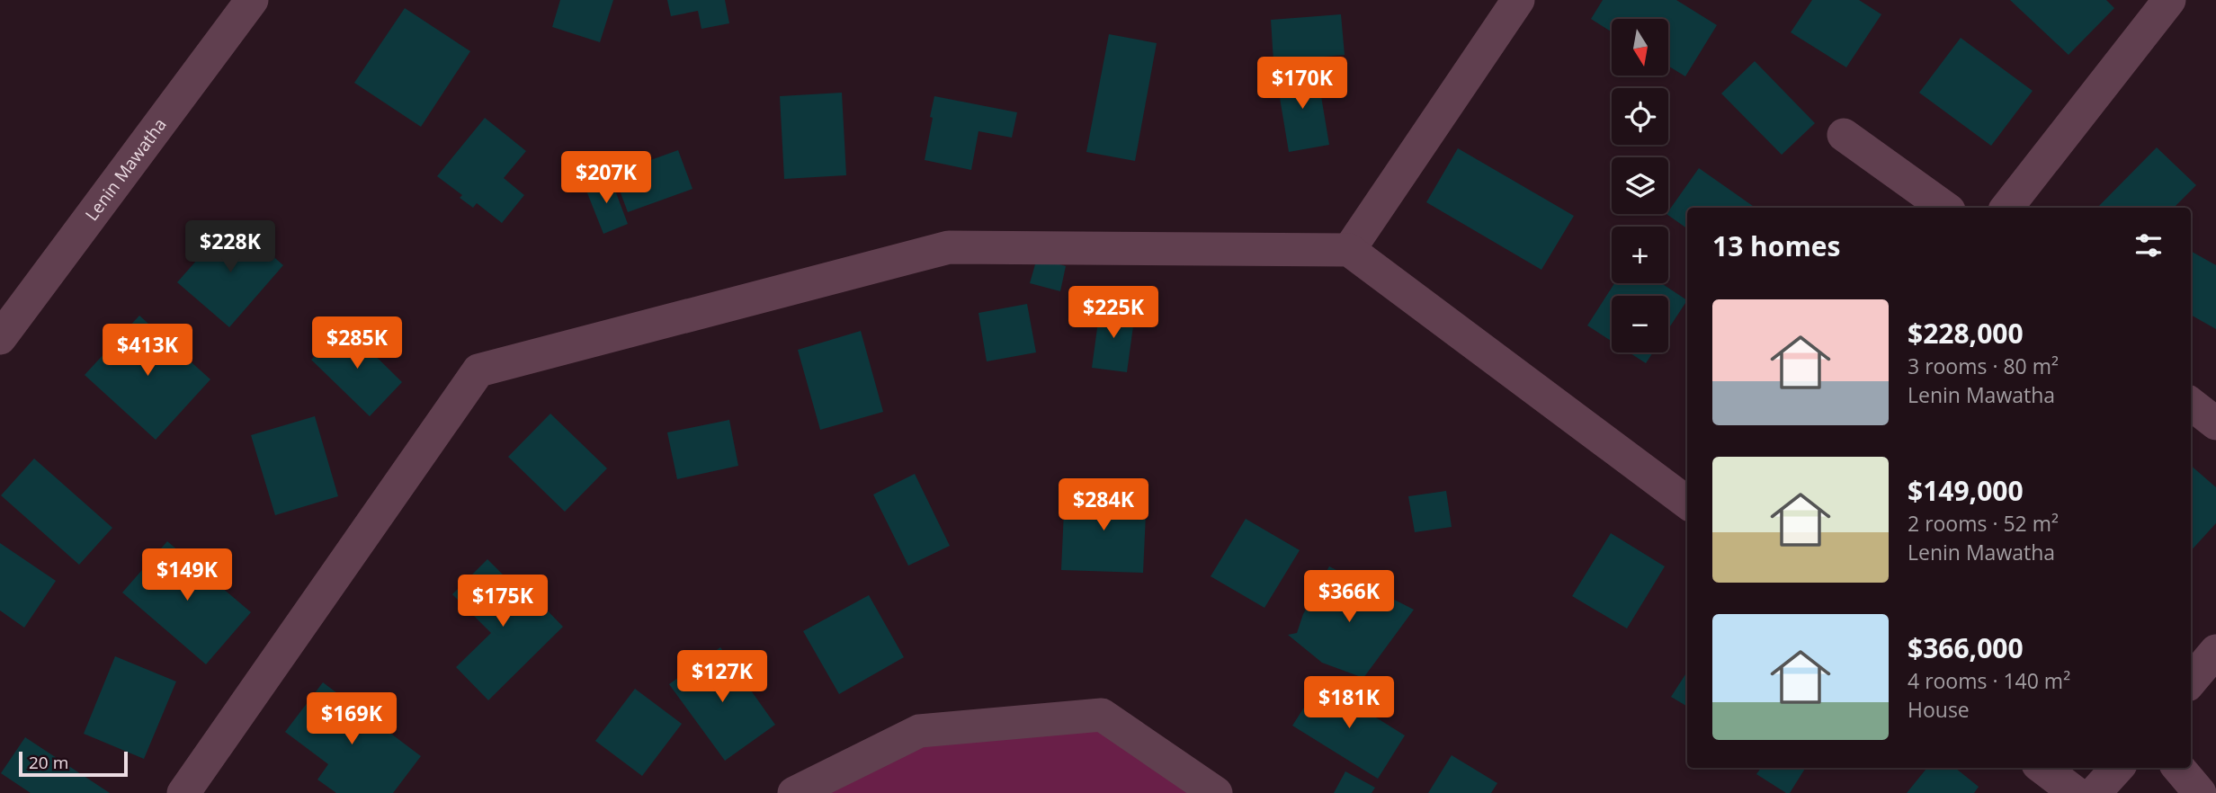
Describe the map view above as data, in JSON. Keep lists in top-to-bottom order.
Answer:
{
  "streets": {
    "street": ["Lenin Mawatha"]
  },
  "scale_bar": "20 m",
  "north": "bottom",
  "page": {
    "map_buttons": ["+", "−"],
    "price": [
      "$170K",
      "$207K",
      "$228K",
      "$225K",
      "$285K",
      "$413K",
      "$284K",
      "$149K",
      "$366K",
      "$175K",
      "$127K",
      "$181K",
      "$169K"
    ],
    "heading": "13 homes",
    "list": [
      {
        "name": "$228,000",
        "note": "3 rooms · 80 m² · Lenin Mawatha"
      },
      {
        "name": "$149,000",
        "note": "2 rooms · 52 m² · Lenin Mawatha"
      },
      {
        "name": "$366,000",
        "note": "4 rooms · 140 m² · House"
      }
    ],
    "scale": "20 m"
  }
}
